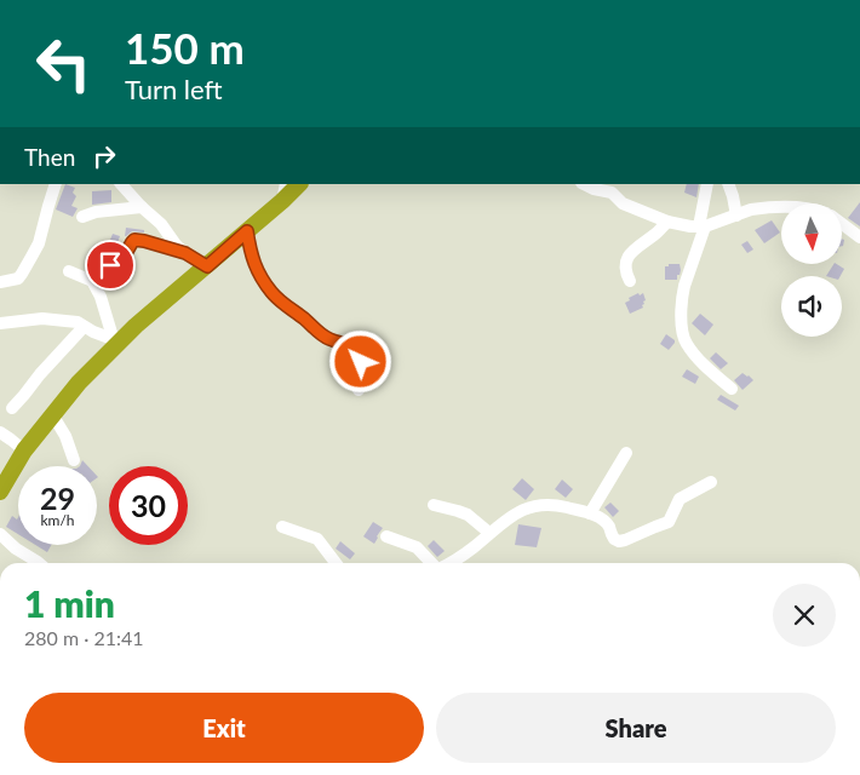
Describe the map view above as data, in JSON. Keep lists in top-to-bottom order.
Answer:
{
  "north": "bottom",
  "page": {
    "turn": ["150 m", "Turn left"],
    "then": "Then",
    "speed": "29 km/h",
    "limit": "30",
    "heading": ["1 min", "280 m · 21:41"],
    "buttons": ["Exit", "Share"]
  }
}
